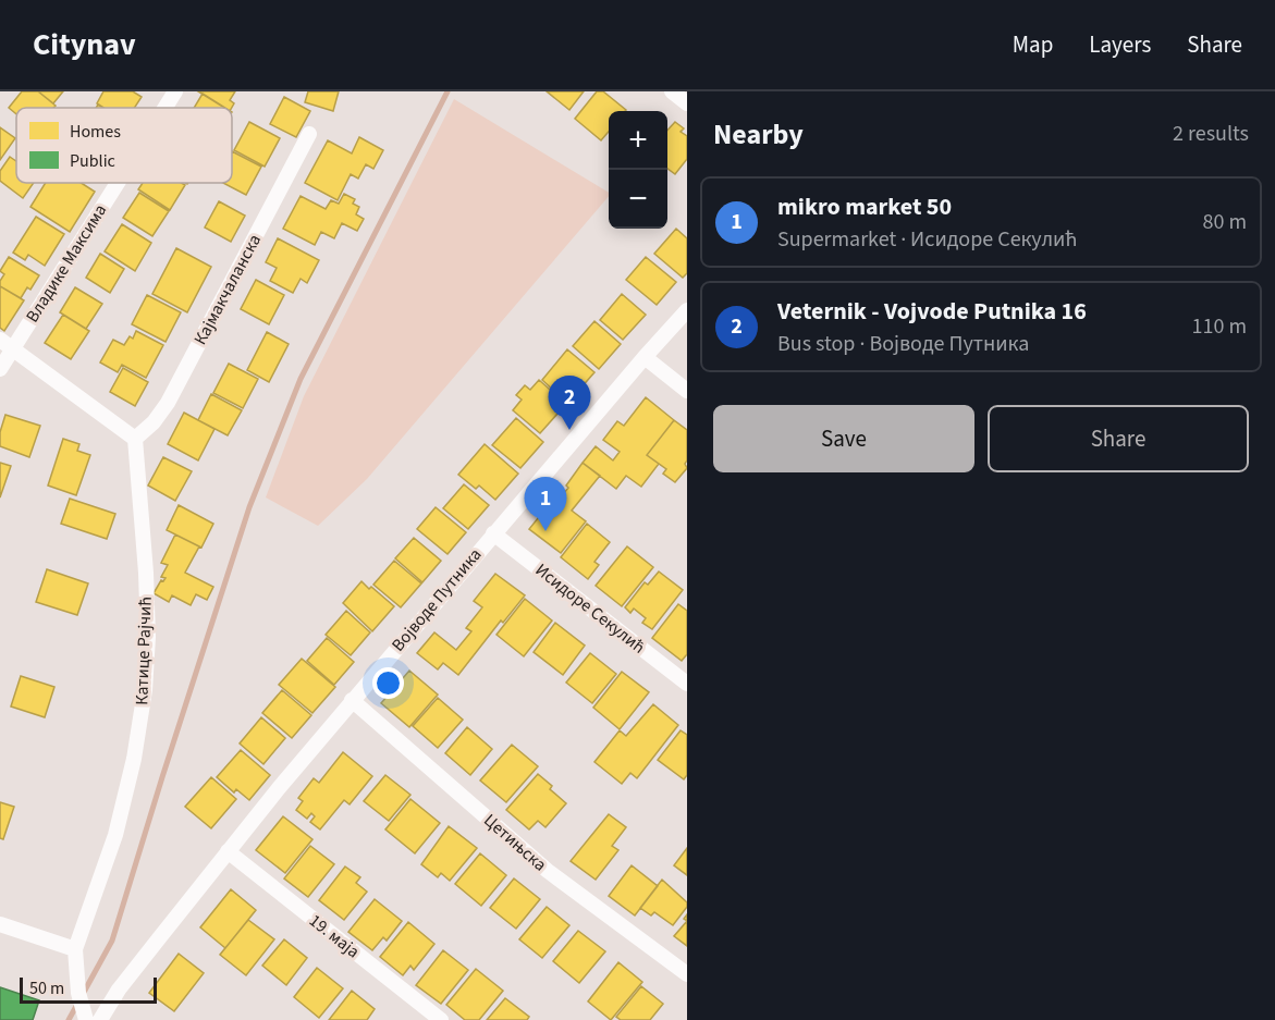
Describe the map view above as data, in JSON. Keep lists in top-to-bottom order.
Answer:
{
  "streets": {
    "street": [
      "Владике Максима",
      "Кајмакчаланска",
      "Војводе Путника",
      "Исидоре Секулић",
      "Катице Рајчић",
      "Цетињска",
      "19. маја"
    ]
  },
  "crossings": [
    ["Кајмакчаланска", "Катице Рајчић"],
    ["Војводе Путника", "Исидоре Секулић"],
    ["Војводе Путника", "Цетињска"],
    ["Војводе Путника", "19. маја"]
  ],
  "legend": ["Homes", "Public"],
  "scale_bar": "50 m",
  "page": {
    "header": "Citynav",
    "nav": ["Map", "Layers", "Share"],
    "heading": ["Nearby", "2 results"],
    "map_buttons": ["+", "−"],
    "list": [
      {
        "mark": "1",
        "name": "mikro market 50",
        "note": "Supermarket · Исидоре Секулић",
        "value": "80 m"
      },
      {
        "mark": "2",
        "name": "Veternik - Vojvode Putnika 16",
        "note": "Bus stop · Војводе Путника",
        "value": "110 m"
      }
    ],
    "pins": ["2", "1"],
    "buttons": ["Save", "Share"],
    "scale": "50 m"
  }
}
